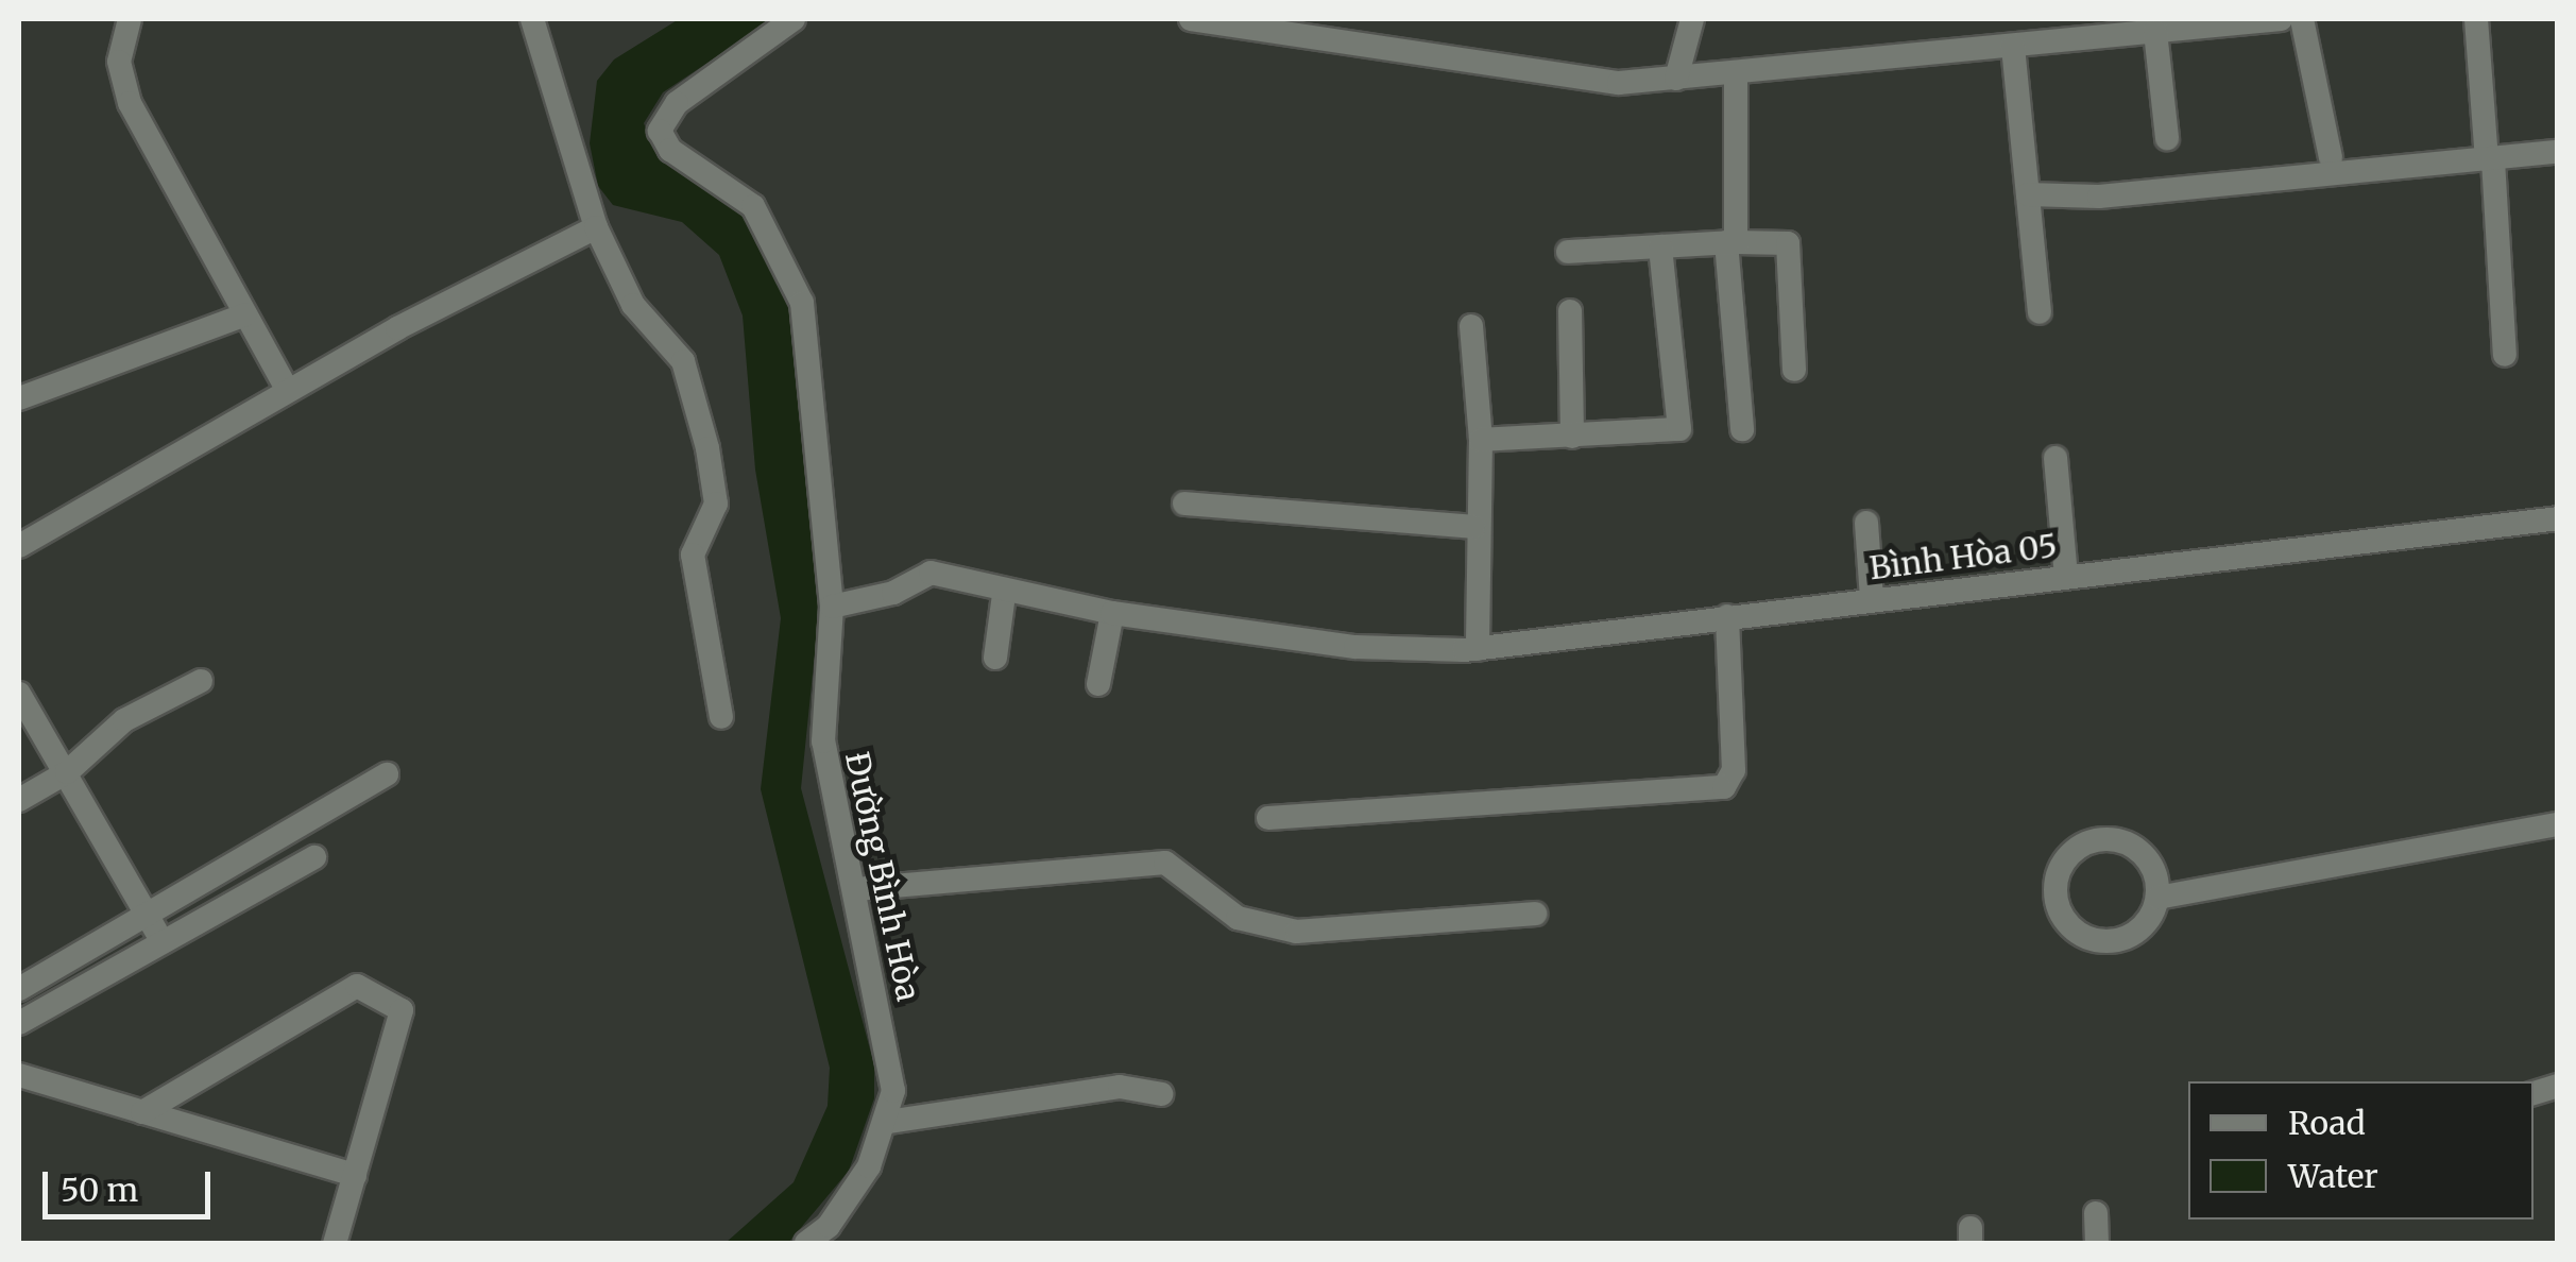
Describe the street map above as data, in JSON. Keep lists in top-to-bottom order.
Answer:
{
  "streets": {
    "street": ["Bình Hòa 05", "Đường Bình Hòa"]
  },
  "legend": ["Road", "Water"],
  "scale_bar": "50 m"
}
